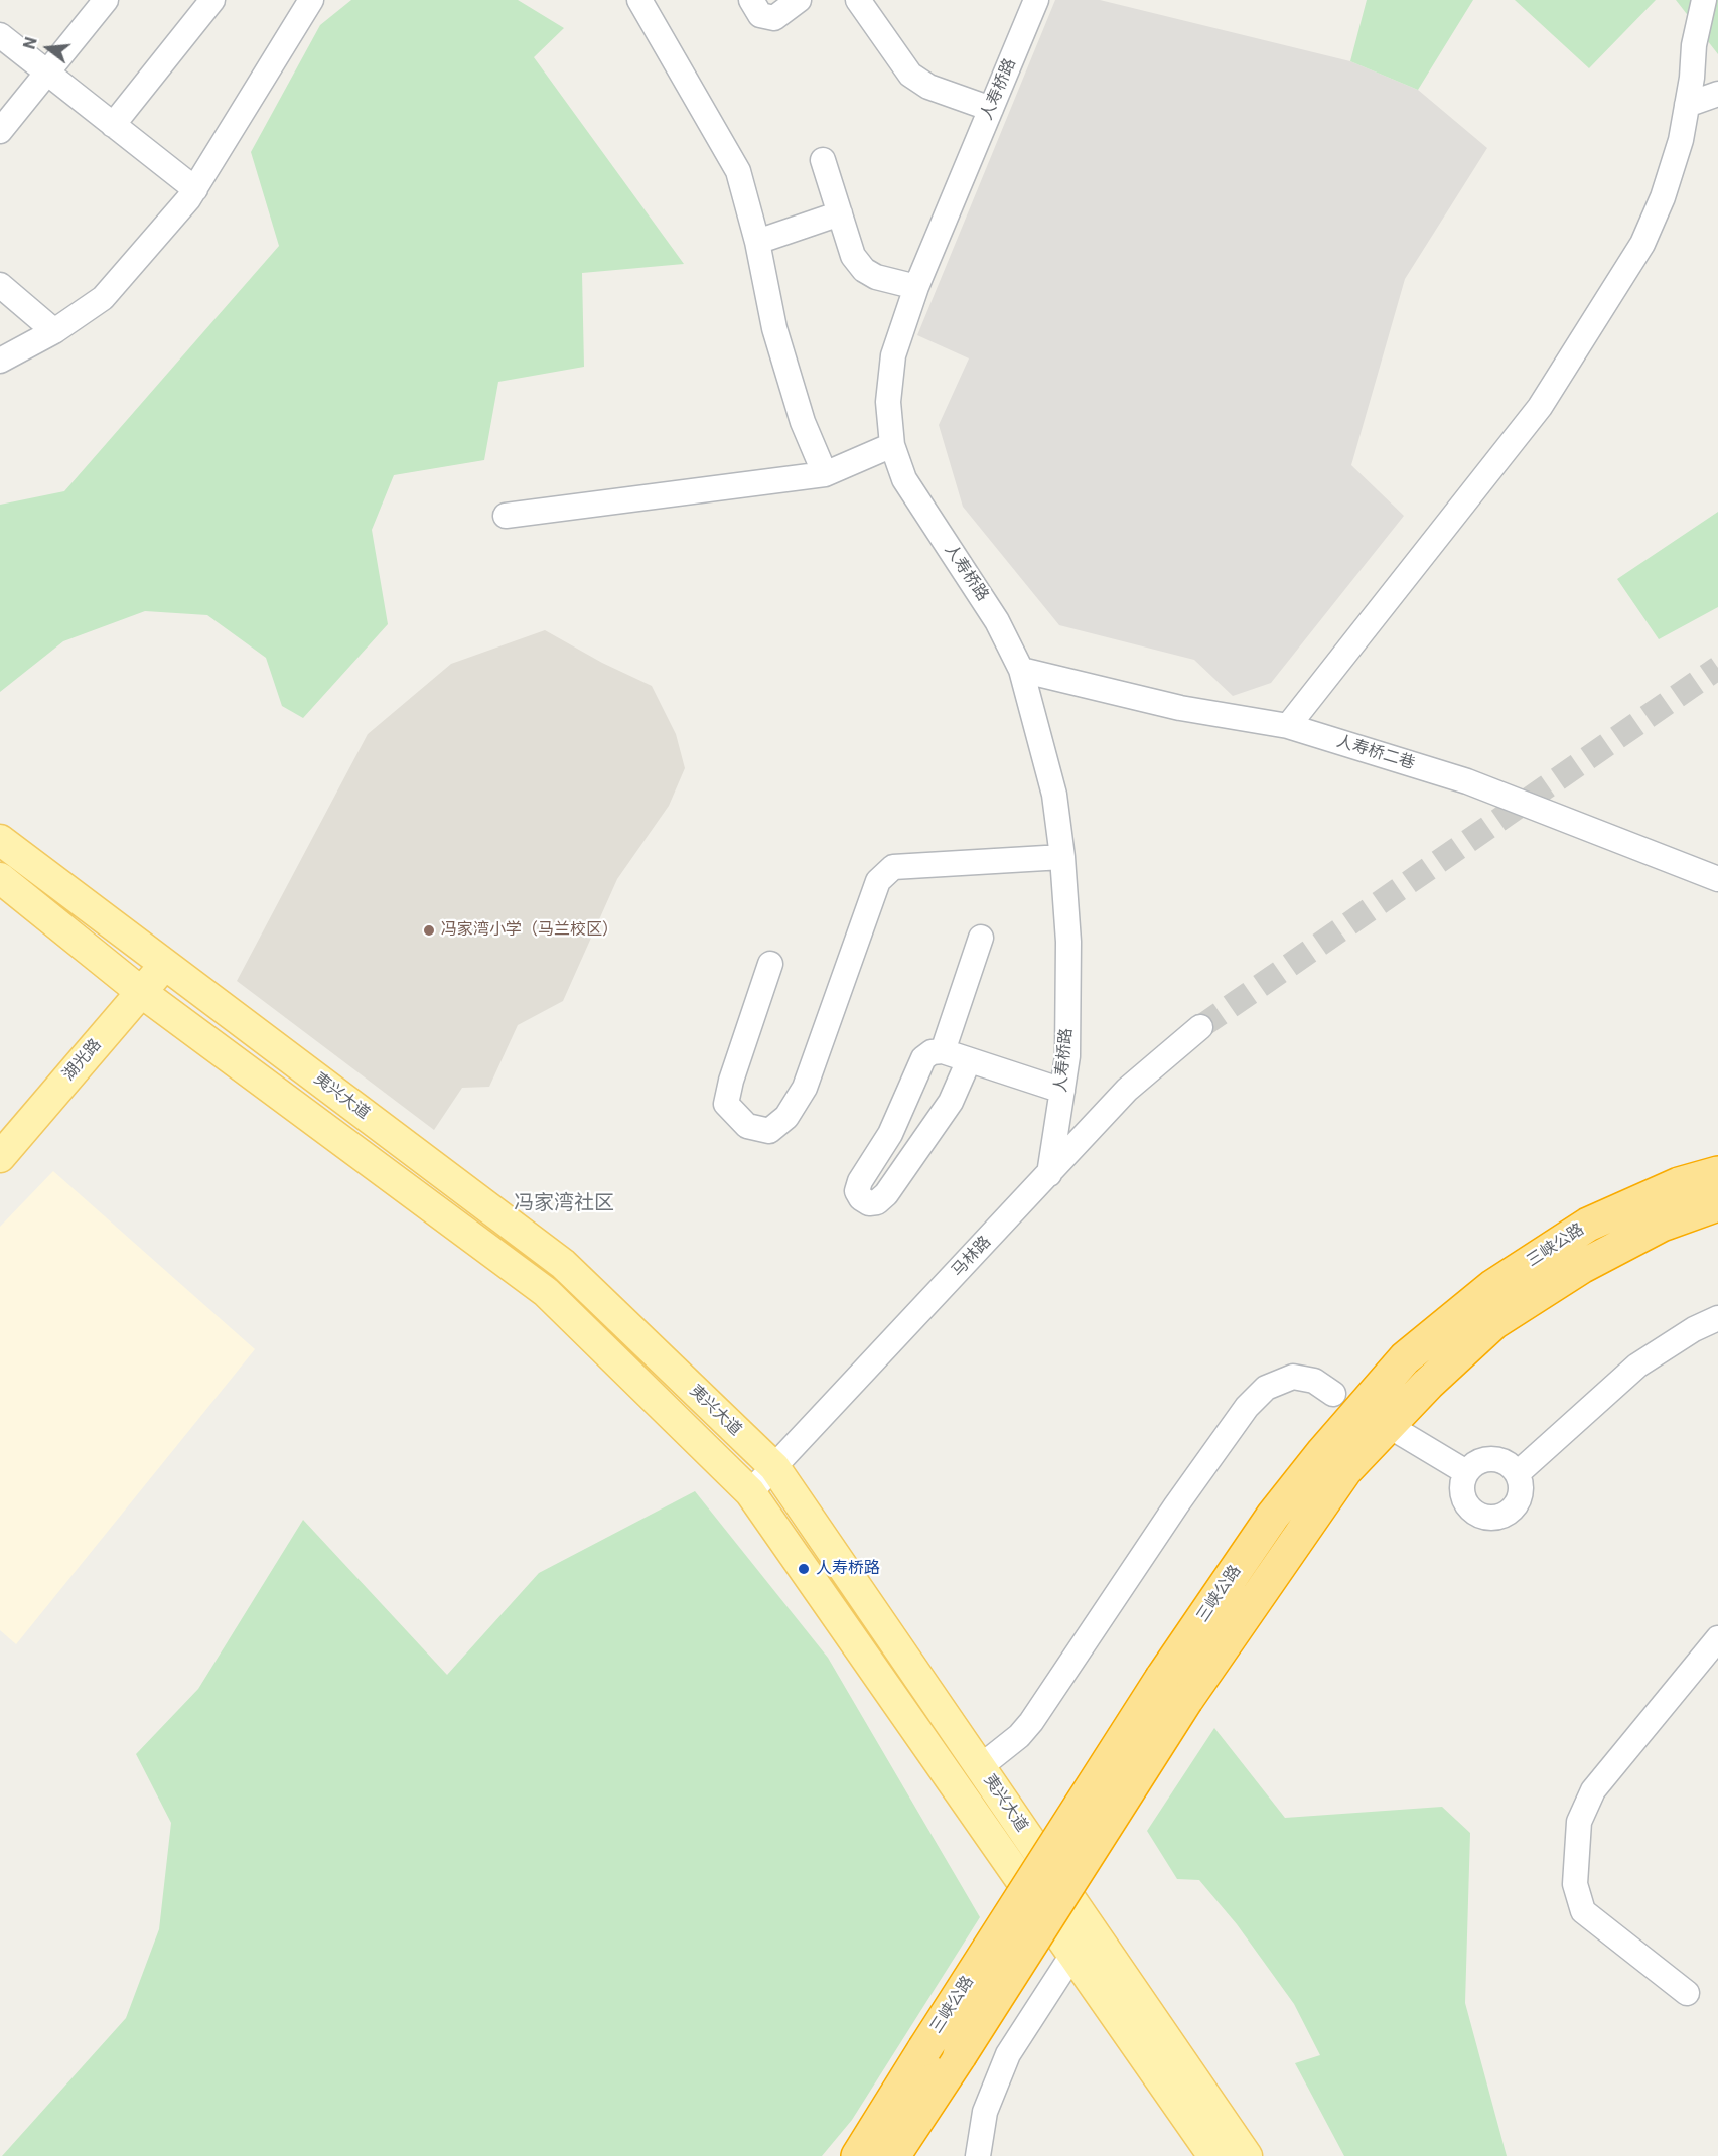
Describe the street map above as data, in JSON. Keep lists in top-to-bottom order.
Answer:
{
  "streets": {
    "highway": ["三峡公路"],
    "main road": ["湖光路", "夷兴大道"],
    "street": ["人寿桥路", "人寿桥二巷", "马林路"]
  },
  "crossings": [
    ["人寿桥路", "人寿桥二巷"],
    ["人寿桥路", "马林路"],
    ["湖光路", "夷兴大道"],
    ["夷兴大道", "马林路"]
  ],
  "districts": ["冯家湾社区"],
  "places": ["冯家湾小学（马兰校区）", "人寿桥路"],
  "north": "left"
}
